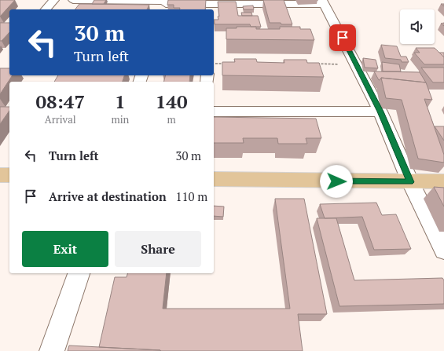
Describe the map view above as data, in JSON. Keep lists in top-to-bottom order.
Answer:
{
  "page": {
    "turn": ["30 m", "Turn left"],
    "eta": [
      "08:47",
      "Arrival",
      "1",
      "min",
      "140",
      "m"
    ],
    "list": [
      {
        "name": "Turn left",
        "value": "30 m"
      },
      {
        "name": "Arrive at destination",
        "value": "110 m"
      }
    ],
    "buttons": ["Exit", "Share"]
  }
}
